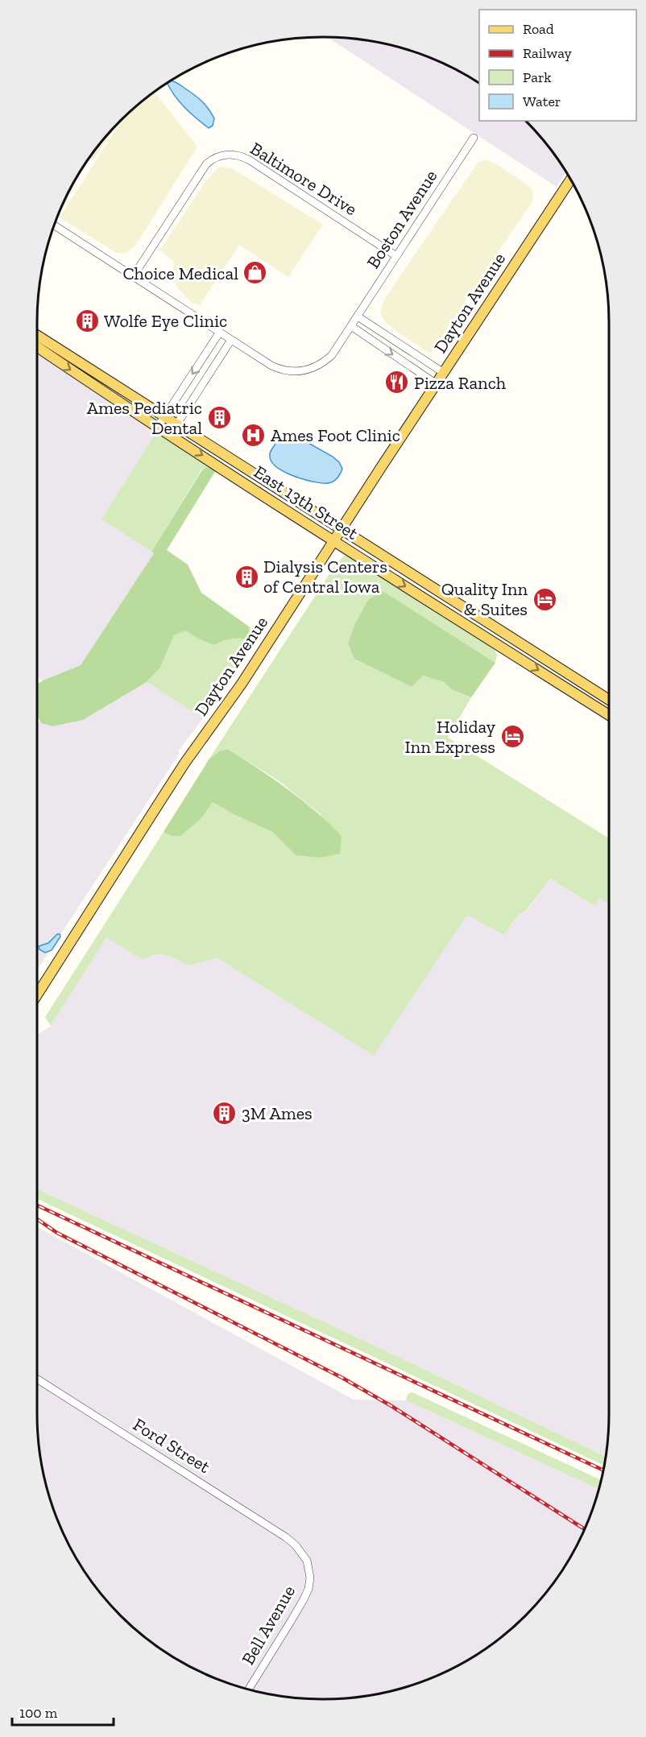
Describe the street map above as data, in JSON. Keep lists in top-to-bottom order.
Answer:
{
  "streets": {
    "main road": ["Dayton Avenue", "East 13th Street"],
    "street": [
      "Baltimore Drive",
      "Boston Avenue",
      "Ford Street",
      "Bell Avenue"
    ]
  },
  "crossings": [
    ["Baltimore Drive", "Boston Avenue"],
    ["Dayton Avenue", "East 13th Street"],
    ["Ford Street", "Bell Avenue"]
  ],
  "places": {
    "shop": ["Choice Medical"],
    "building": [
      "Wolfe Eye Clinic",
      "Ames Pediatric Dental",
      "Dialysis Centers of Central Iowa",
      "3M Ames"
    ],
    "restaurant": ["Pizza Ranch"],
    "hospital": ["Ames Foot Clinic"],
    "hotel": ["Quality Inn & Suites", "Holiday Inn Express"]
  },
  "legend": [
    "Road",
    "Railway",
    "Park",
    "Water"
  ],
  "scale_bar": "100 m"
}
